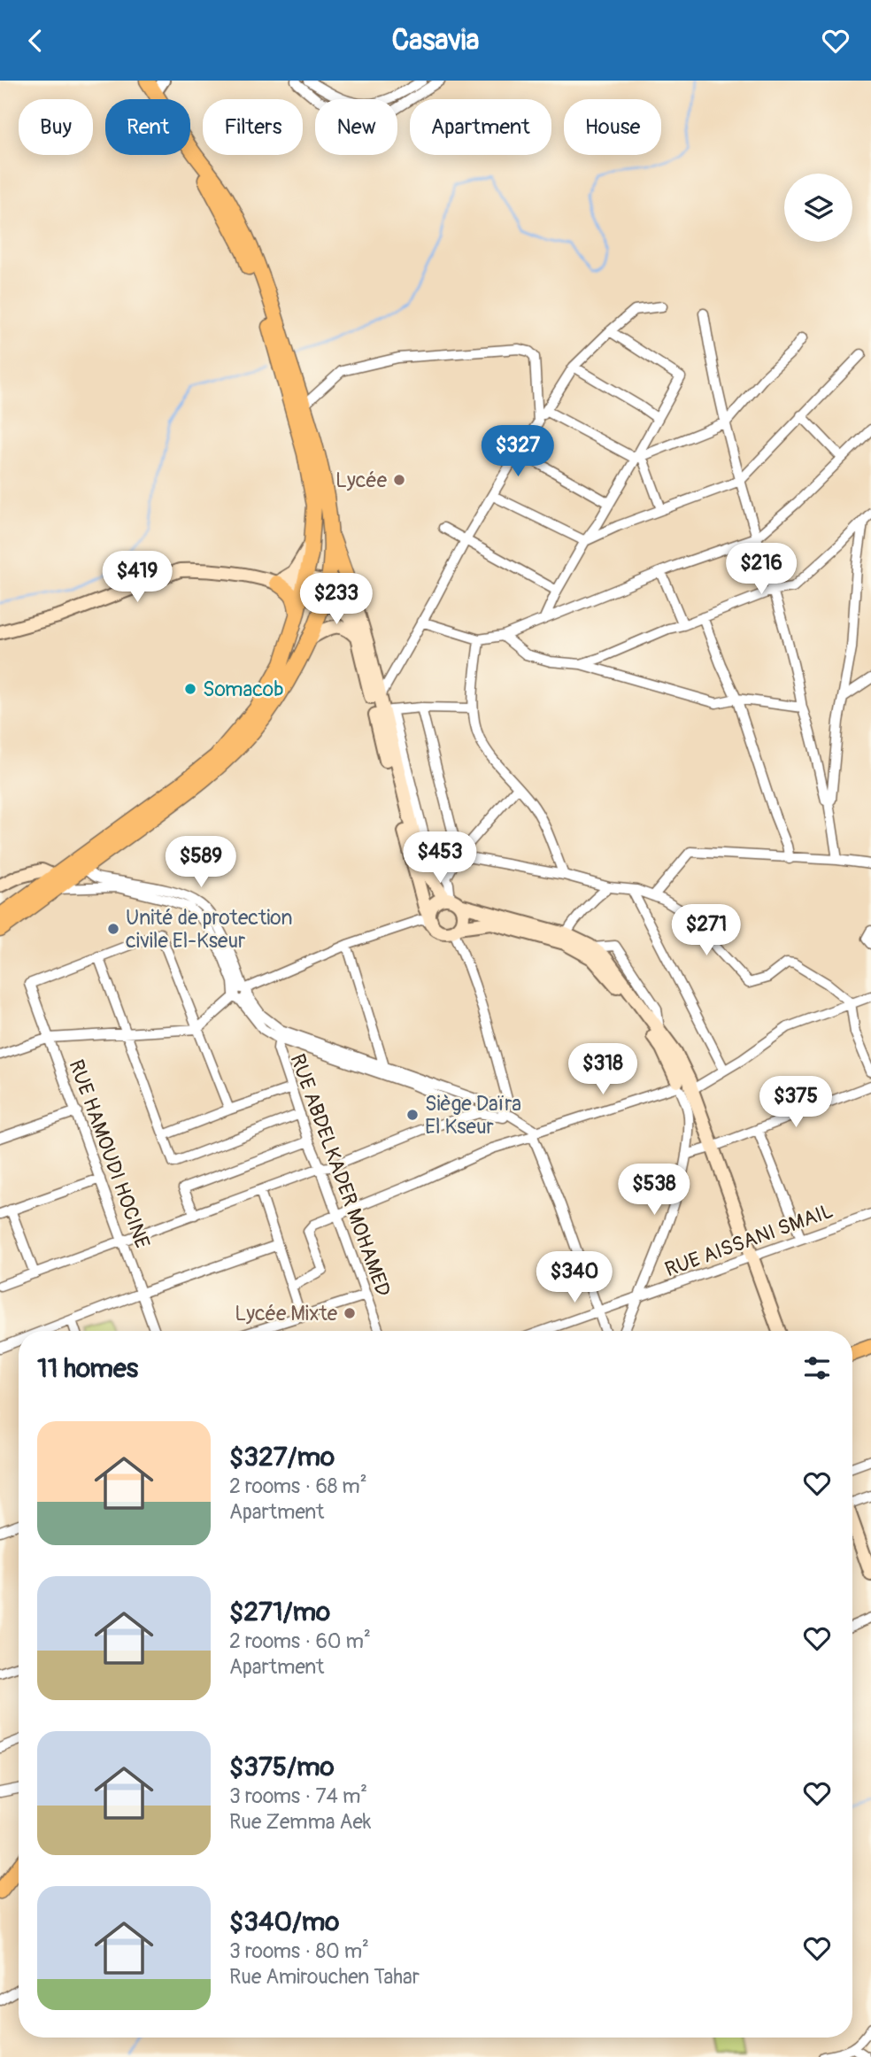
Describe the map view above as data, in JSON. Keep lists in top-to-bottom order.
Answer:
{
  "streets": {
    "street": ["RUE HAMOUDI HOCINE", "RUE ABDELKADER MOHAMED", "RUE AISSANI SMAIL"]
  },
  "places": [
    "Lycée",
    "Somacob",
    "Unité de protection civile El-Kseur",
    "Siège Daïra El Kseur",
    "Lycée Mixte"
  ],
  "page": {
    "header": "Casavia",
    "chip": [
      "Buy",
      "Rent",
      "Filters",
      "New",
      "Apartment",
      "House"
    ],
    "price": [
      "$327",
      "$216",
      "$419",
      "$233",
      "$453",
      "$589",
      "$271",
      "$318",
      "$375",
      "$538",
      "$340"
    ],
    "heading": "11 homes",
    "list": [
      {
        "name": "$327/mo",
        "note": "2 rooms · 68 m² · Apartment"
      },
      {
        "name": "$271/mo",
        "note": "2 rooms · 60 m² · Apartment"
      },
      {
        "name": "$375/mo",
        "note": "3 rooms · 74 m² · Rue Zemma Aek"
      },
      {
        "name": "$340/mo",
        "note": "3 rooms · 80 m² · Rue Amirouchen Tahar"
      }
    ]
  }
}
